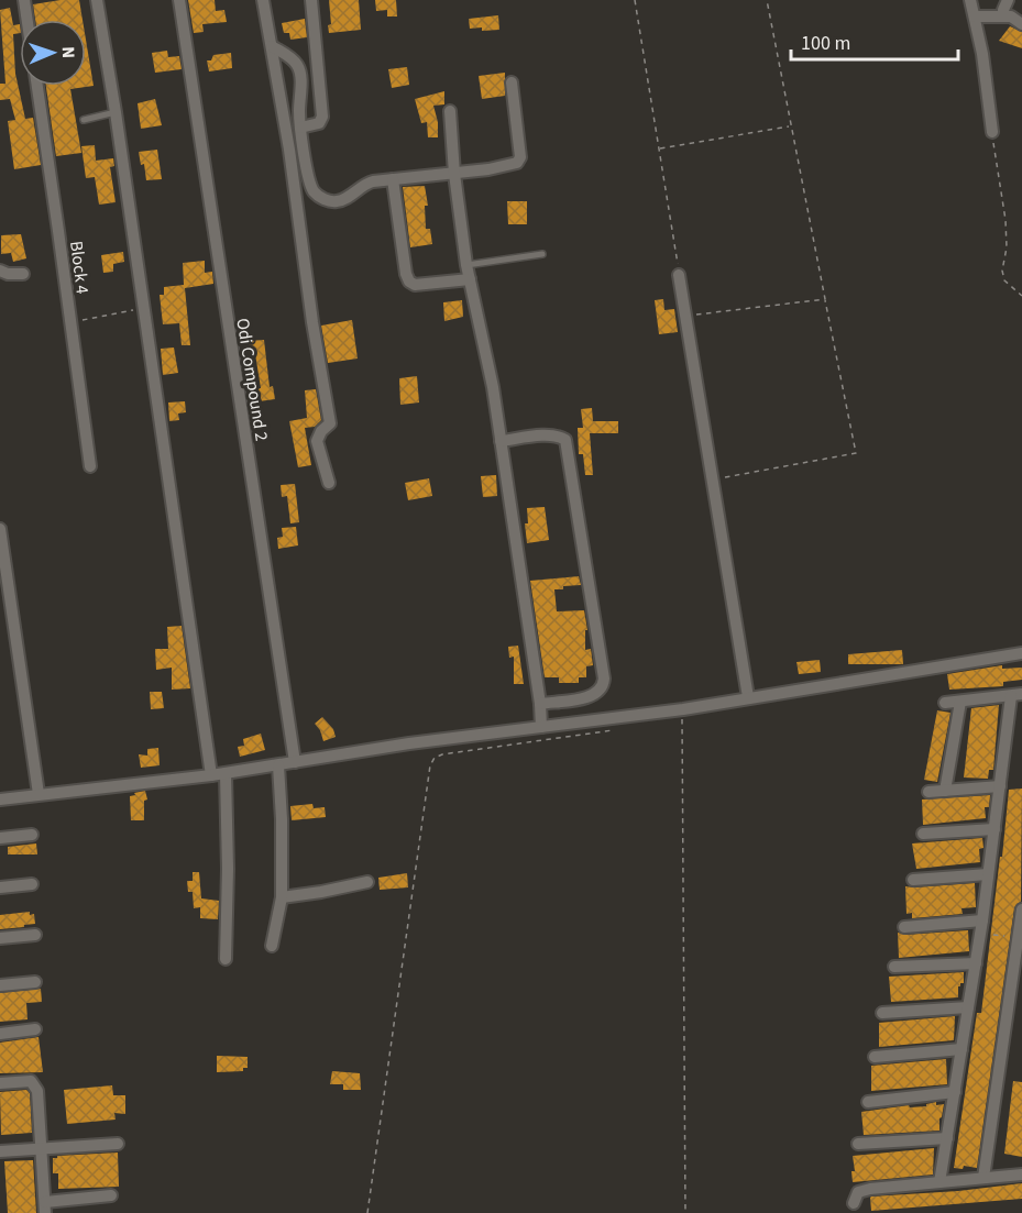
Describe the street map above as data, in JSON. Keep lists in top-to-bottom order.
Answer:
{
  "streets": {
    "street": ["Block 4", "Odi Compound 2"]
  },
  "scale_bar": "100 m",
  "north": "right"
}
